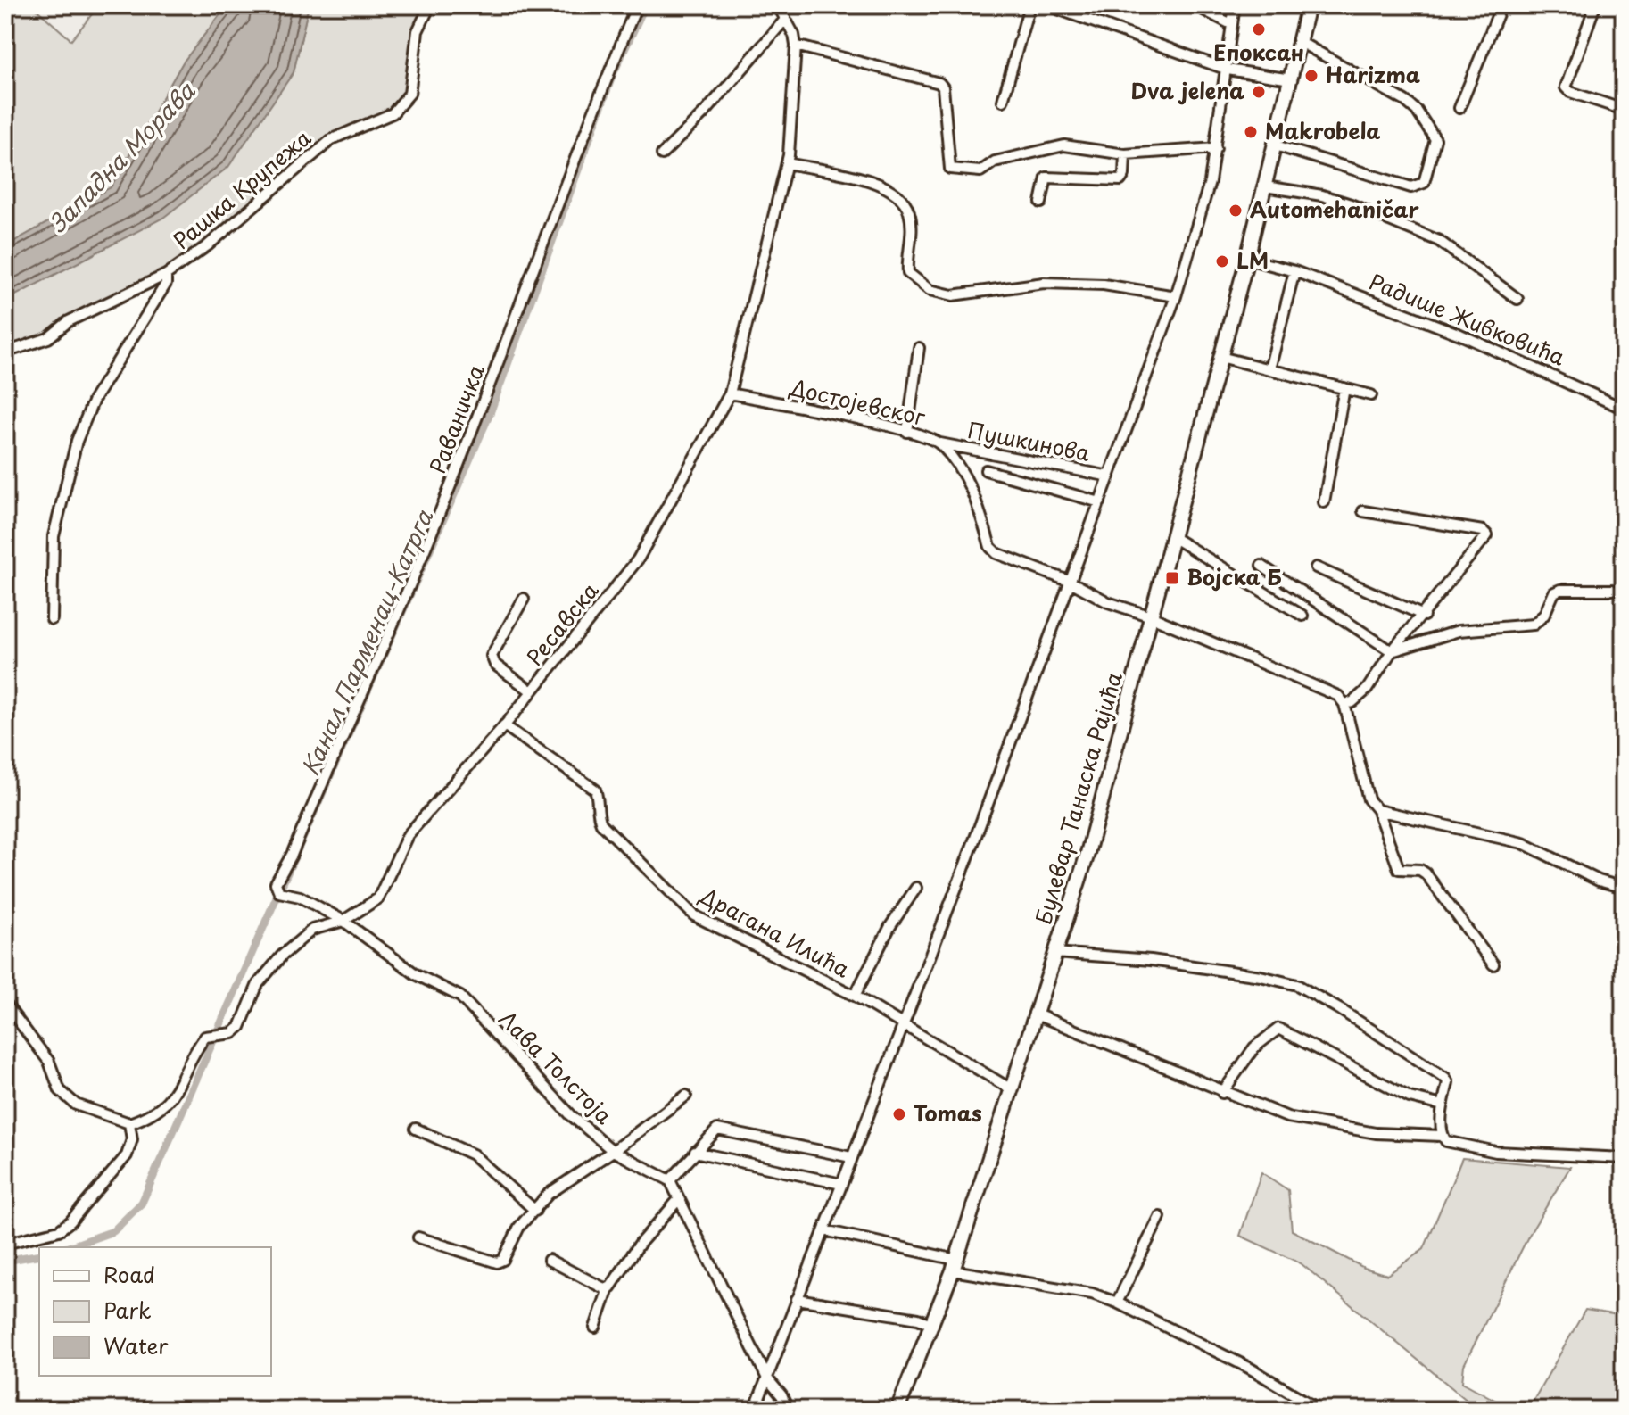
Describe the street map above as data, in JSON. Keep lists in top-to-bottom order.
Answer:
{
  "streets": {
    "main road": ["Булевар Танаска Рајића"],
    "street": [
      "Рашка Крупежа",
      "Радише Живковића",
      "Достојевског",
      "Раваничка",
      "Пушкинова",
      "Ресавска",
      "Драгана Илића",
      "Лава Толстоја"
    ]
  },
  "crossings": [
    ["Радише Живковића", "Булевар Танаска Рајића"],
    ["Достојевског", "Пушкинова"],
    ["Достојевског", "Ресавска"],
    ["Достојевског", "Булевар Танаска Рајића"],
    ["Раваничка", "Ресавска"],
    ["Раваничка", "Лава Толстоја"],
    ["Ресавска", "Драгана Илића"],
    ["Ресавска", "Лава Толстоја"]
  ],
  "water": ["Западна Морава", "Канал Парменац-Катрга"],
  "places": {
    "other": [
      "Епоксан",
      "Harizma",
      "Dva jelena",
      "Makrobela",
      "Automehaničar",
      "LM",
      "Tomas"
    ],
    "transit": ["Војска Б"]
  },
  "legend": ["Road", "Park", "Water"]
}
